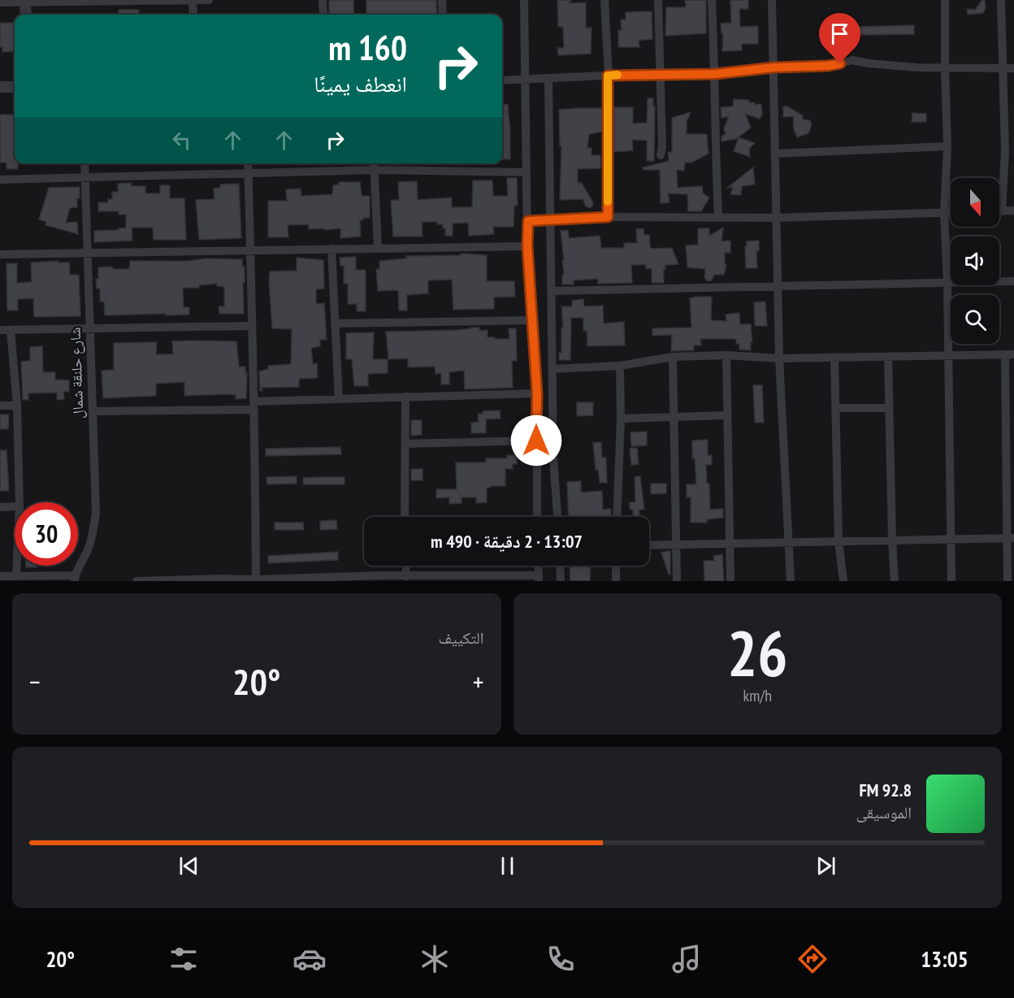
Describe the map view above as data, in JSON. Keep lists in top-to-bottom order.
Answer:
{
  "streets": {
    "street": ["شارع حلنقة شمال"]
  },
  "north": "bottom",
  "page": {
    "turn": ["160 m", "انعطف يمينًا"],
    "limit": "30",
    "trip": "13:07 · 2 دقيقة · 490 m",
    "tile": [
      ["26", "km/h"],
      "التكييف"
    ],
    "heat": ["−", "20°", "+"],
    "song": ["92.8 FM", "الموسيقى"],
    "tabs": ["13:05", "20°"]
  }
}
